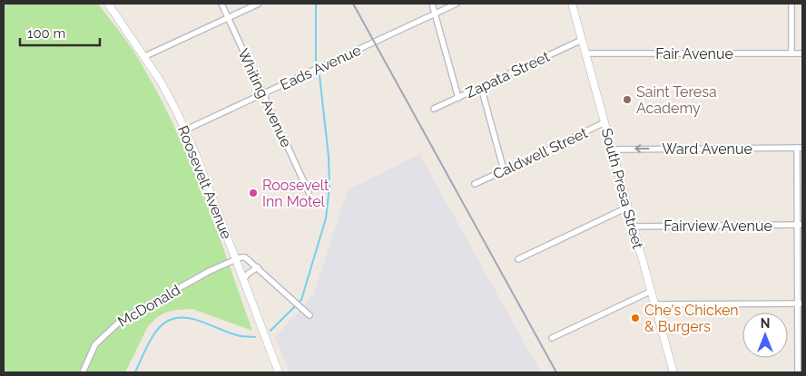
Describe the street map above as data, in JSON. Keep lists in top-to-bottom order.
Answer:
{
  "streets": {
    "main road": ["Roosevelt Avenue", "South Presa Street"],
    "street": [
      "Fair Avenue",
      "Eads Avenue",
      "Zapata Street",
      "Whiting Avenue",
      "Ward Avenue",
      "Caldwell Street",
      "Fairview Avenue",
      "McDonald"
    ]
  },
  "crossings": [
    ["Fair Avenue", "South Presa Street"],
    ["Eads Avenue", "Whiting Avenue"],
    ["Eads Avenue", "Roosevelt Avenue"],
    ["Zapata Street", "South Presa Street"],
    ["Ward Avenue", "South Presa Street"],
    ["Caldwell Street", "South Presa Street"],
    ["Roosevelt Avenue", "McDonald"],
    ["South Presa Street", "Fairview Avenue"]
  ],
  "one_way": ["Ward Avenue"],
  "places": ["Saint Teresa Academy", "Roosevelt Inn Motel", "Che's Chicken & Burgers"],
  "scale_bar": "100 m",
  "north": "top"
}
